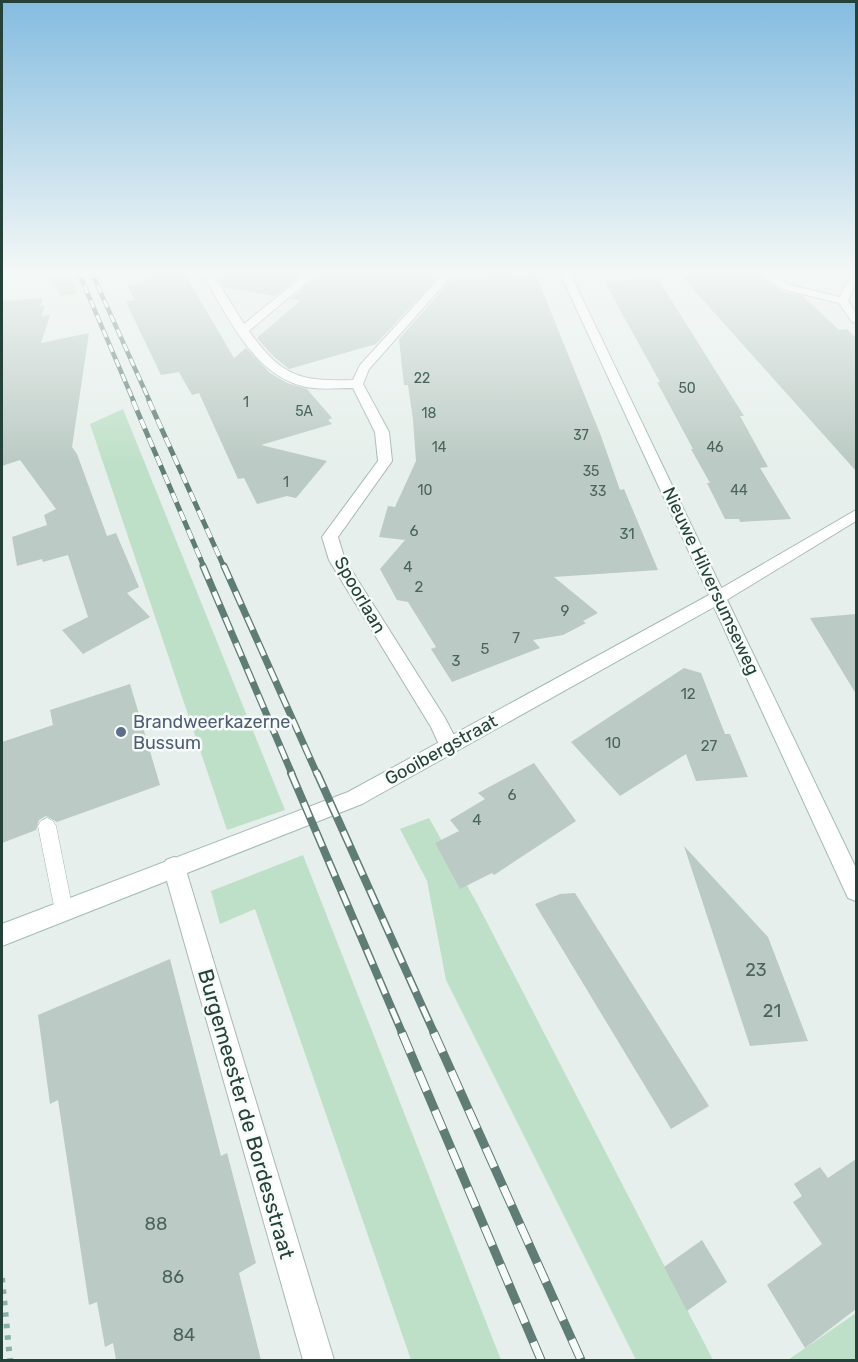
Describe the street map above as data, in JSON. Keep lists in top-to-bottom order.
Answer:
{
  "streets": {
    "street": [
      "Nieuwe Hilversumseweg",
      "Spoorlaan",
      "Gooibergstraat",
      "Burgemeester de Bordesstraat"
    ]
  },
  "crossings": [
    ["Nieuwe Hilversumseweg", "Gooibergstraat"],
    ["Spoorlaan", "Gooibergstraat"],
    ["Gooibergstraat", "Burgemeester de Bordesstraat"]
  ],
  "places": ["Brandweerkazerne Bussum"],
  "house_numbers": [
    "22",
    "50",
    "1",
    "5A",
    "18",
    "37",
    "14",
    "46",
    "35",
    "1",
    "10",
    "44",
    "33",
    "6",
    "31",
    "4",
    "2",
    "9",
    "7",
    "5",
    "3",
    "12",
    "10",
    "27",
    "6",
    "4",
    "23",
    "21",
    "88",
    "86",
    "84"
  ]
}
